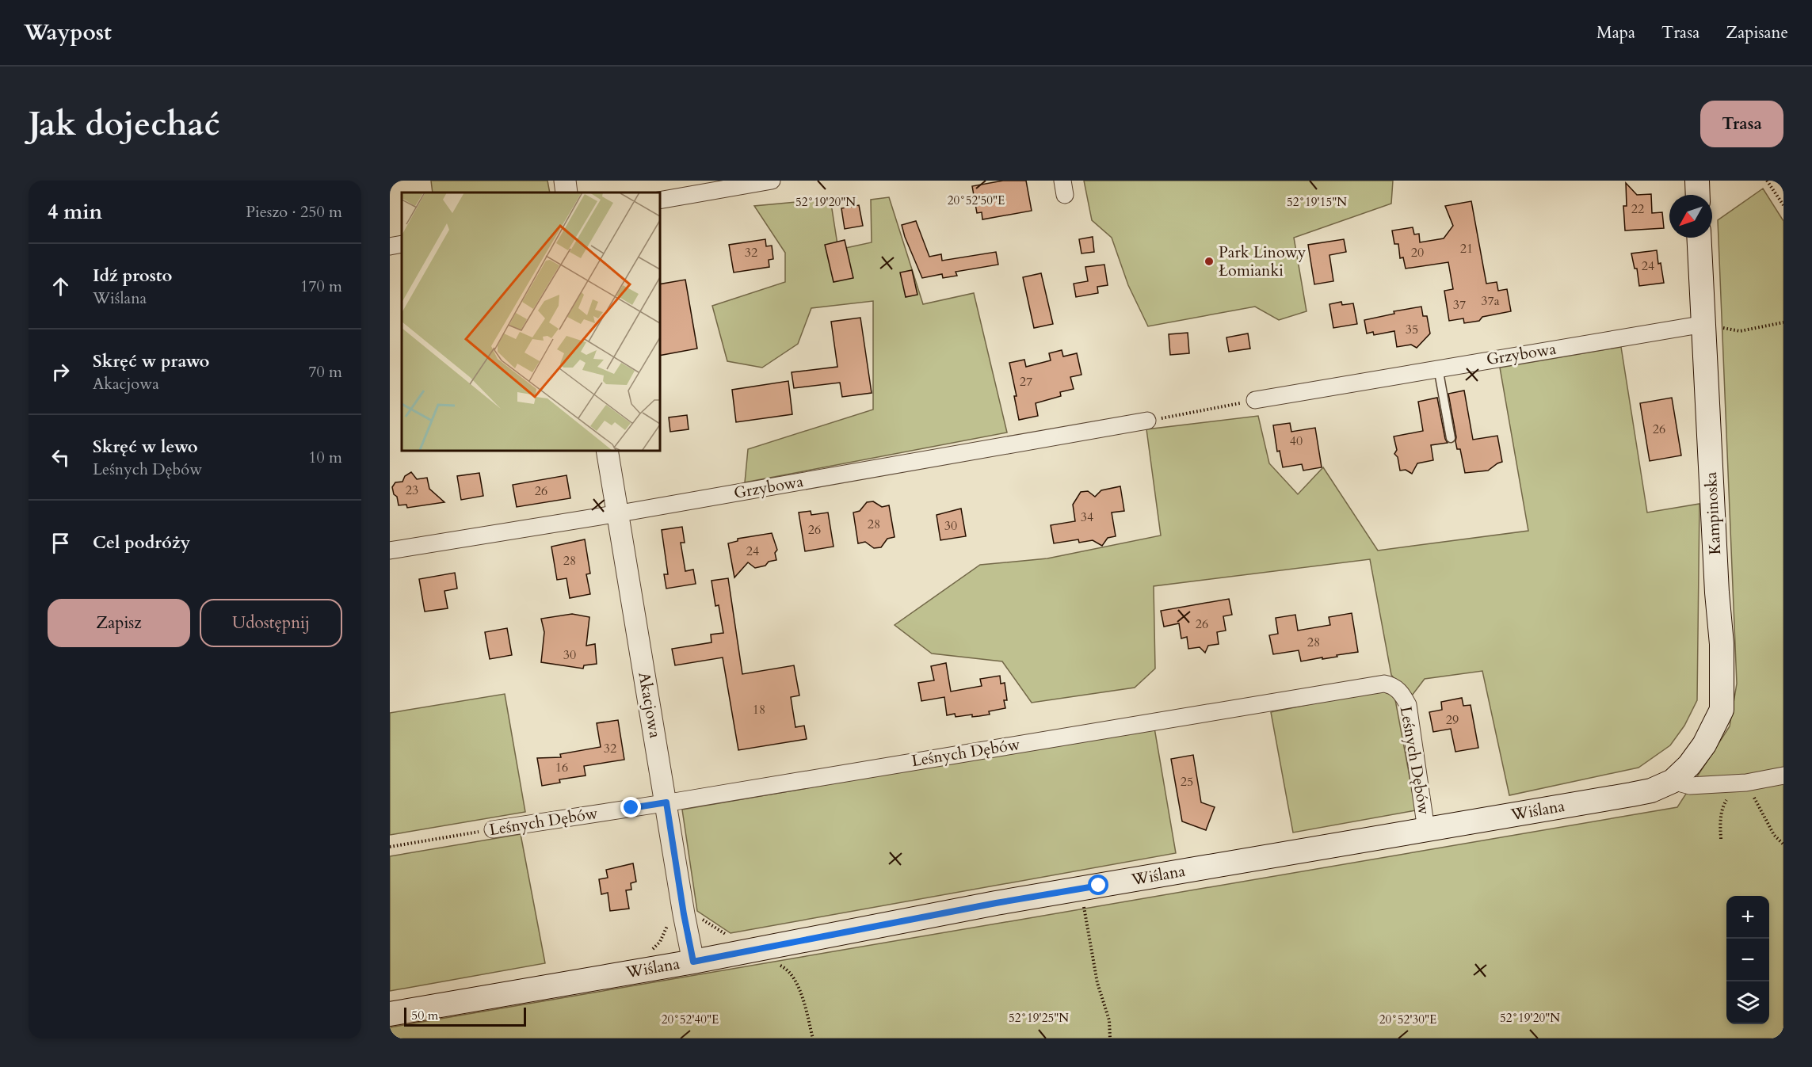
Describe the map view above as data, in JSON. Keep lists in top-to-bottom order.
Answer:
{
  "streets": {
    "main road": ["Kampinoska", "Wiślana"],
    "street": ["Grzybowa", "Akacjowa", "Leśnych Dębów"]
  },
  "crossings": [
    ["Grzybowa", "Kampinoska"],
    ["Grzybowa", "Akacjowa"],
    ["Kampinoska", "Wiślana"],
    ["Akacjowa", "Leśnych Dębów"],
    ["Akacjowa", "Wiślana"],
    ["Leśnych Dębów", "Wiślana"]
  ],
  "places": ["Park Linowy Łomianki"],
  "house_numbers": [
    "22",
    "21",
    "32",
    "20",
    "24",
    "37a",
    "37",
    "35",
    "27",
    "26",
    "40",
    "23",
    "26",
    "34",
    "28",
    "30",
    "26",
    "24",
    "28",
    "26",
    "28",
    "30",
    "18",
    "29",
    "32",
    "16",
    "25"
  ],
  "scale_bar": "50 m",
  "north": "bottom left",
  "page": {
    "header": "Waypost",
    "nav": ["Mapa", "Trasa", "Zapisane"],
    "buttons": [
      "Trasa",
      ["Zapisz", "Udostępnij"]
    ],
    "title": "Jak dojechać",
    "heading": ["4 min", "Pieszo · 250 m"],
    "list": [
      ["Idź prosto", "Wiślana", "170 m"],
      ["Skręć w prawo", "Akacjowa", "70 m"],
      ["Skręć w lewo", "Leśnych Dębów", "10 m"],
      "Cel podróży"
    ],
    "map_buttons": ["+", "−"],
    "scale": "50 m"
  },
  "coordinates": [
    "20°52'50\"E",
    "52°19'20\"N",
    "52°19'15\"N",
    "52°19'25\"N",
    "20°52'40\"E",
    "20°52'30\"E"
  ]
}
